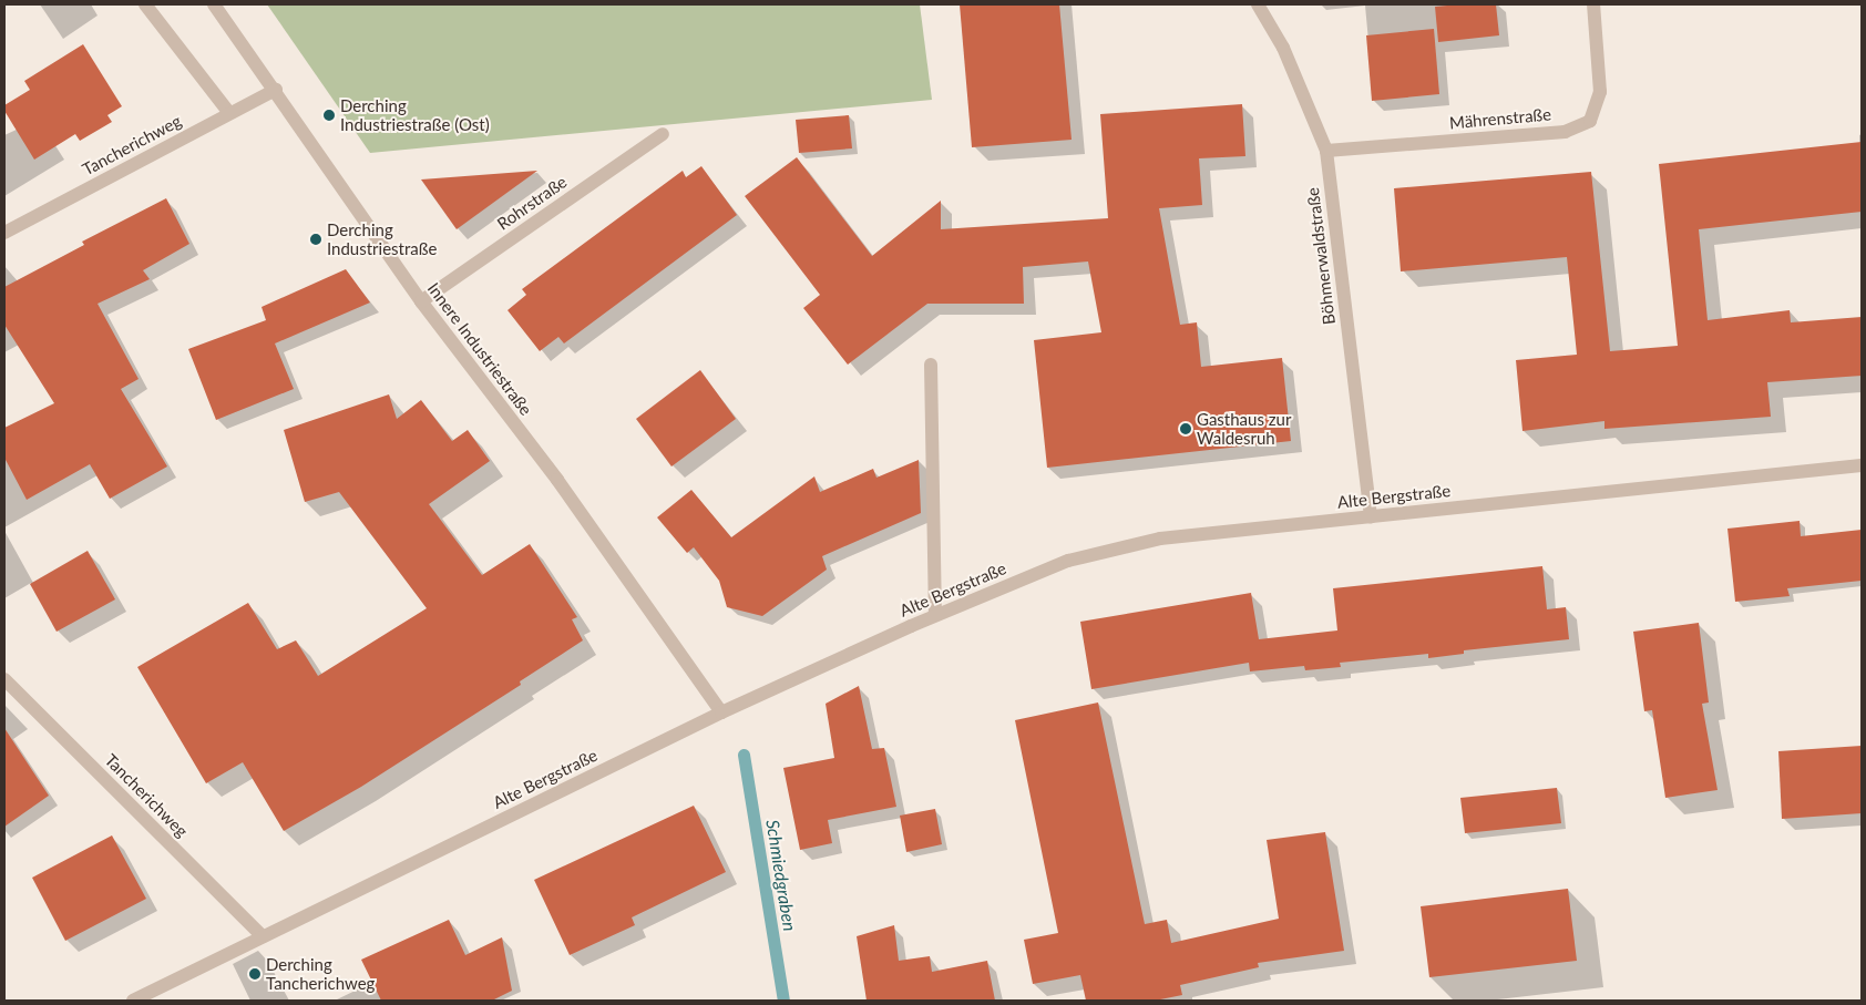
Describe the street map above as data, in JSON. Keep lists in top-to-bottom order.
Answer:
{
  "streets": {
    "street": [
      "Mährenstraße",
      "Tancherichweg",
      "Rohrstraße",
      "Böhmerwaldstraße",
      "Innere Industriestraße",
      "Alte Bergstraße"
    ]
  },
  "crossings": [
    ["Mährenstraße", "Böhmerwaldstraße"],
    ["Tancherichweg", "Innere Industriestraße"],
    ["Tancherichweg", "Alte Bergstraße"],
    ["Rohrstraße", "Innere Industriestraße"],
    ["Böhmerwaldstraße", "Alte Bergstraße"],
    ["Innere Industriestraße", "Alte Bergstraße"]
  ],
  "water": ["Schmiedgraben"],
  "places": [
    "Derching Industriestraße (Ost)",
    "Derching Industriestraße",
    "Gasthaus zur Waldesruh",
    "Derching Tancherichweg"
  ]
}
